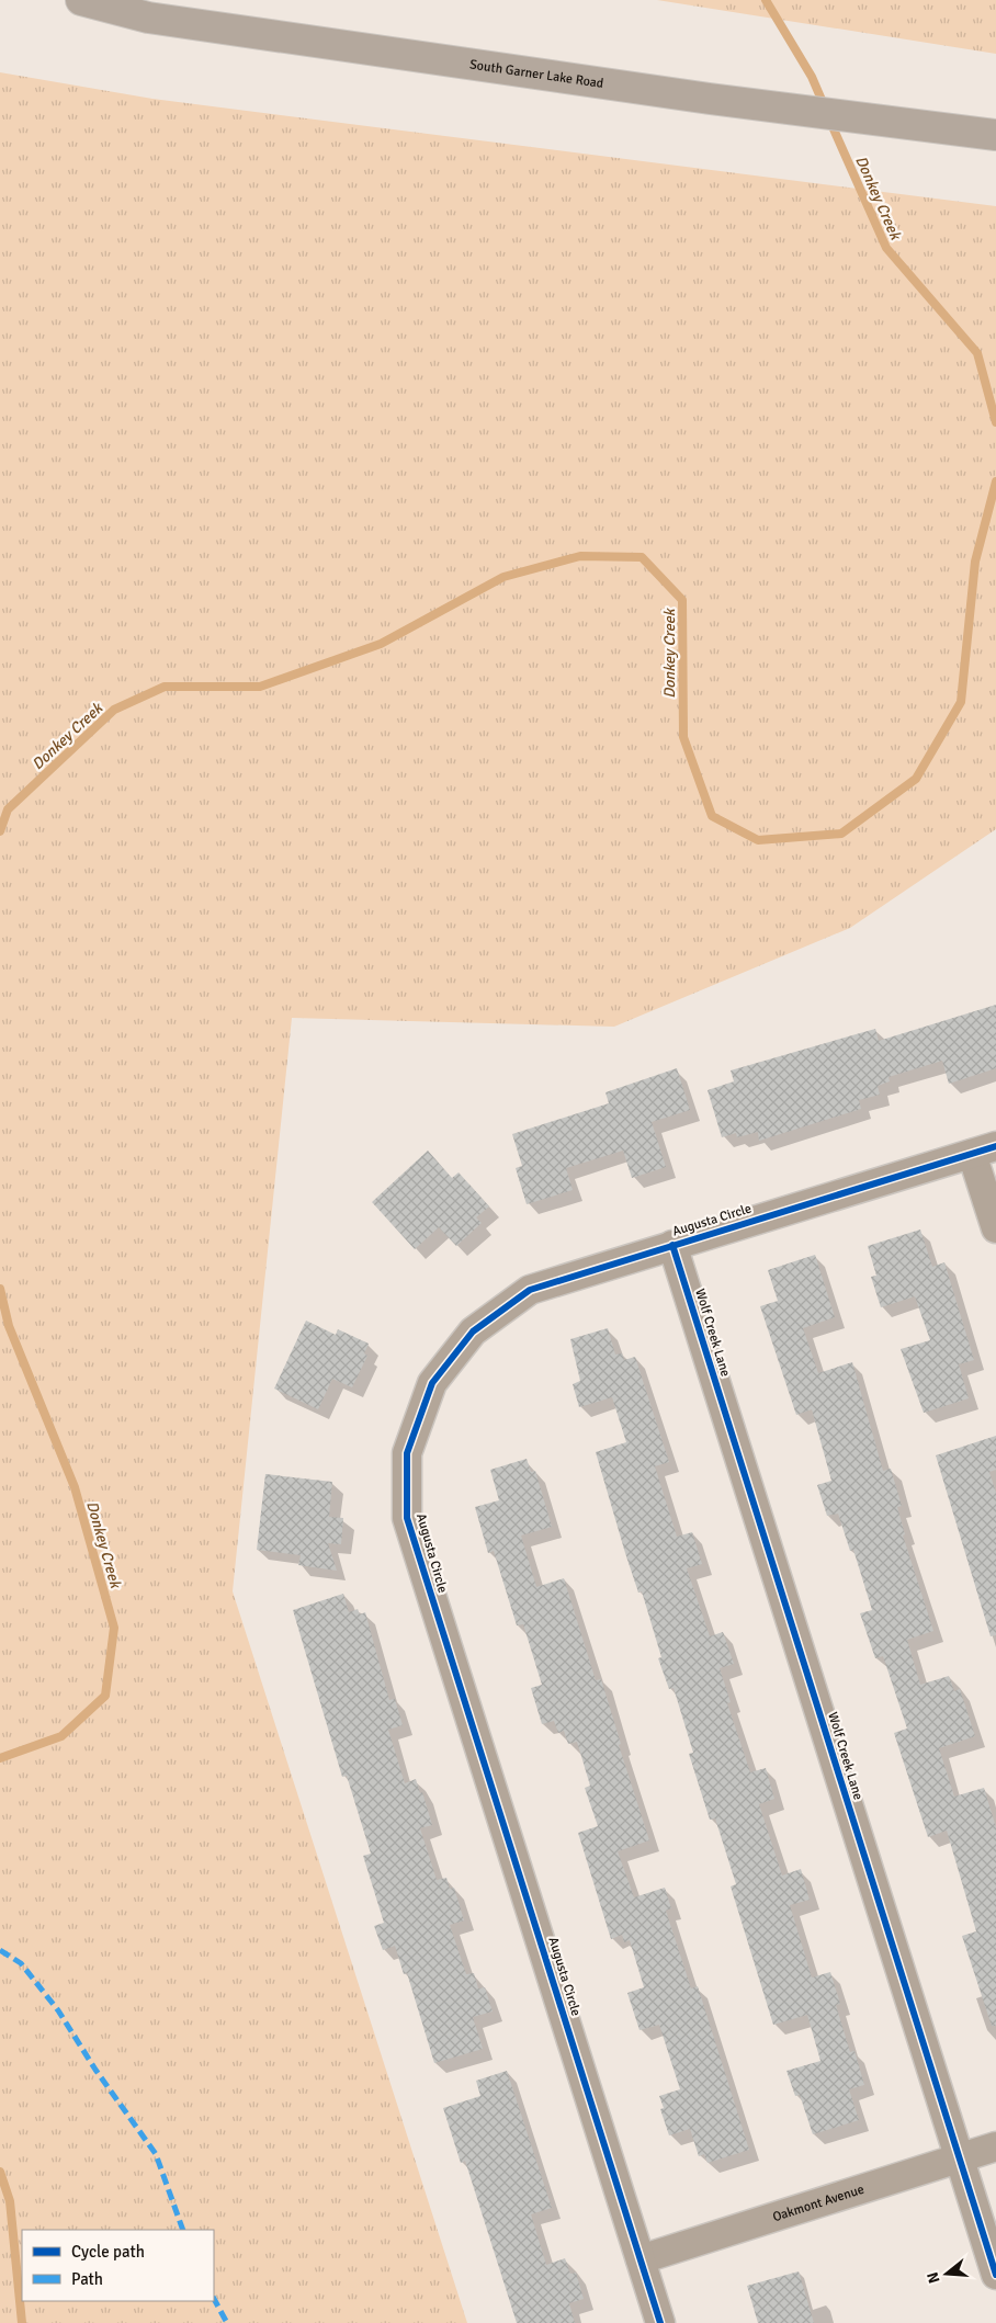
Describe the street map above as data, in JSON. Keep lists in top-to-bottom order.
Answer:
{
  "streets": {
    "main road": ["South Garner Lake Road"],
    "street": ["Augusta Circle", "Wolf Creek Lane", "Oakmont Avenue"]
  },
  "crossings": [
    ["Augusta Circle", "Wolf Creek Lane"],
    ["Augusta Circle", "Oakmont Avenue"],
    ["Wolf Creek Lane", "Oakmont Avenue"]
  ],
  "water": ["Donkey Creek"],
  "legend": ["Cycle path", "Path"],
  "north": "left"
}
